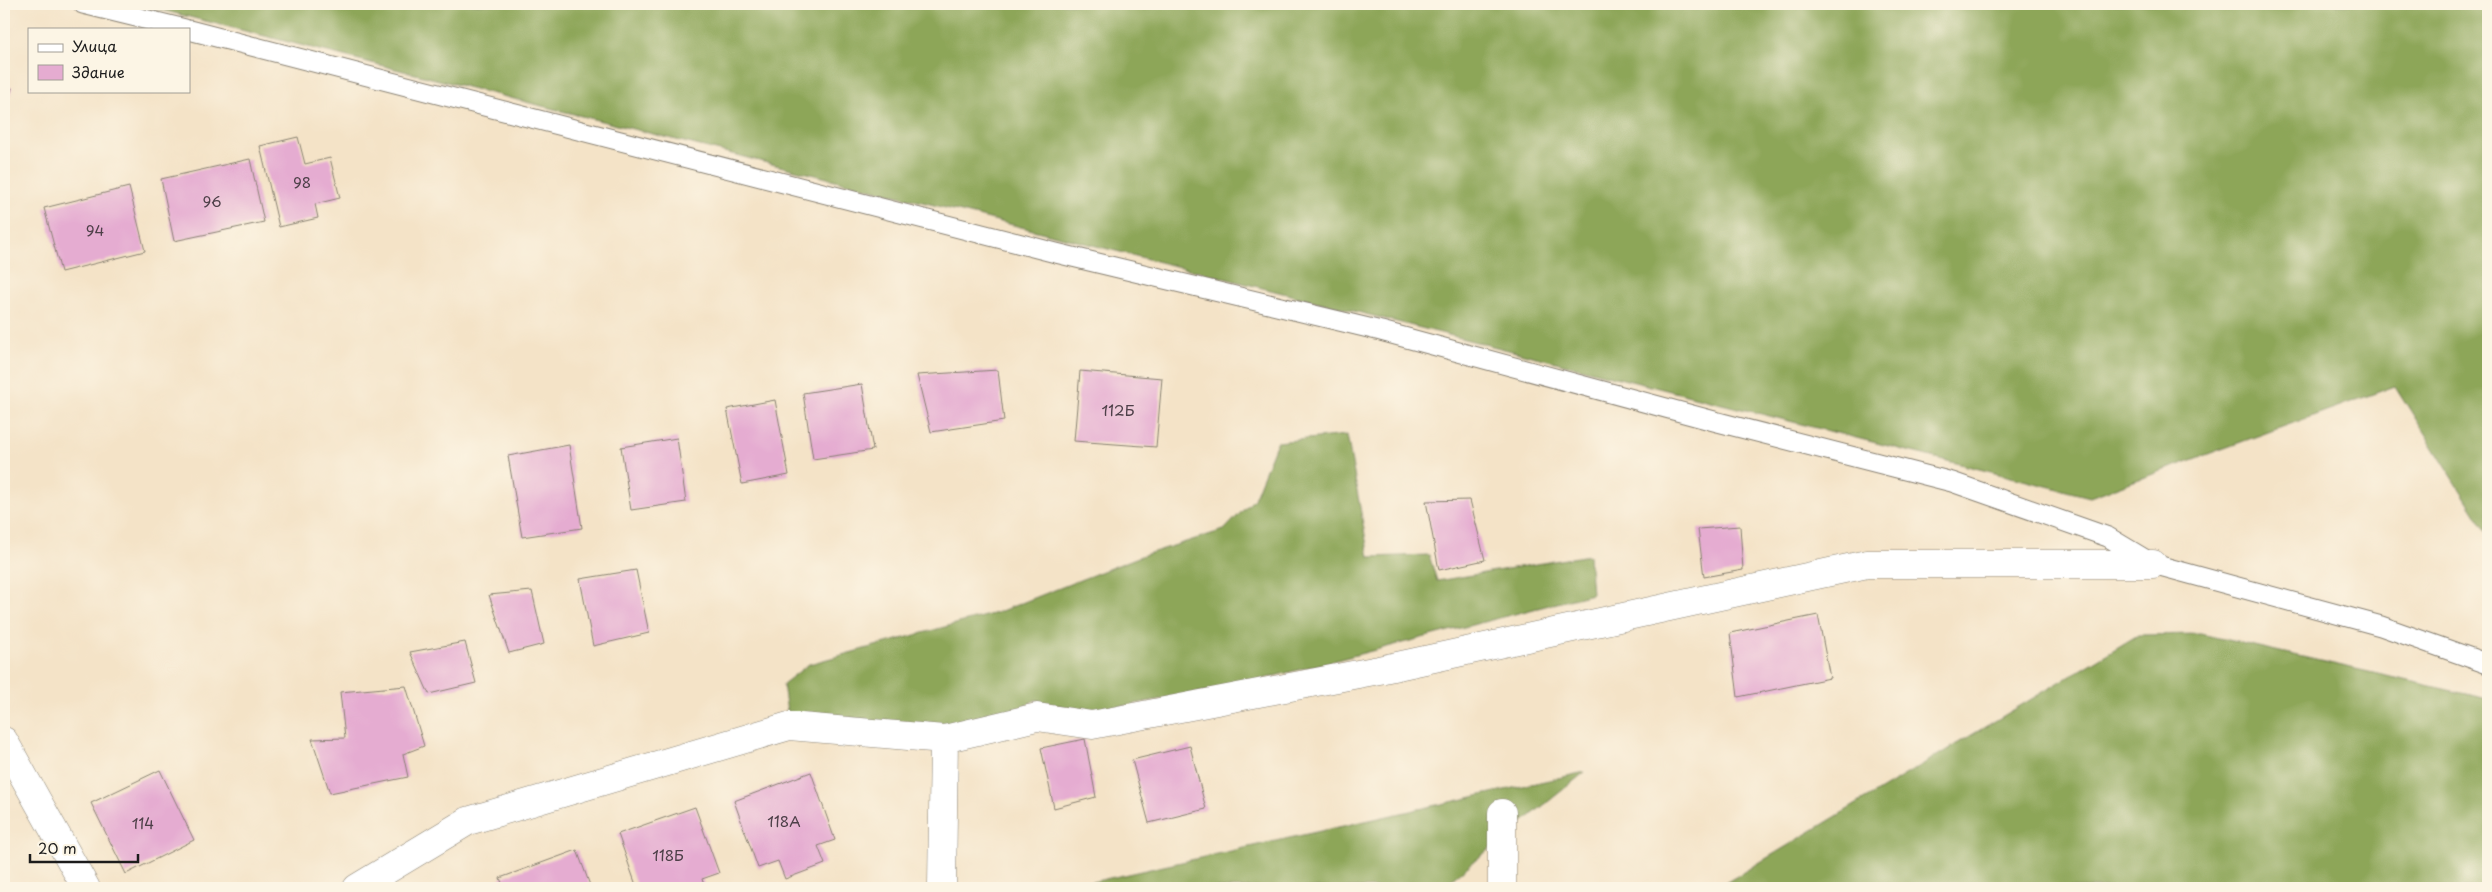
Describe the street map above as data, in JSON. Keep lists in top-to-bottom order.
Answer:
{
  "house_numbers": [
    "98",
    "96",
    "94",
    "112Б",
    "118А",
    "114",
    "118Б"
  ],
  "legend": ["Улица", "Здание"],
  "scale_bar": "20 m"
}
